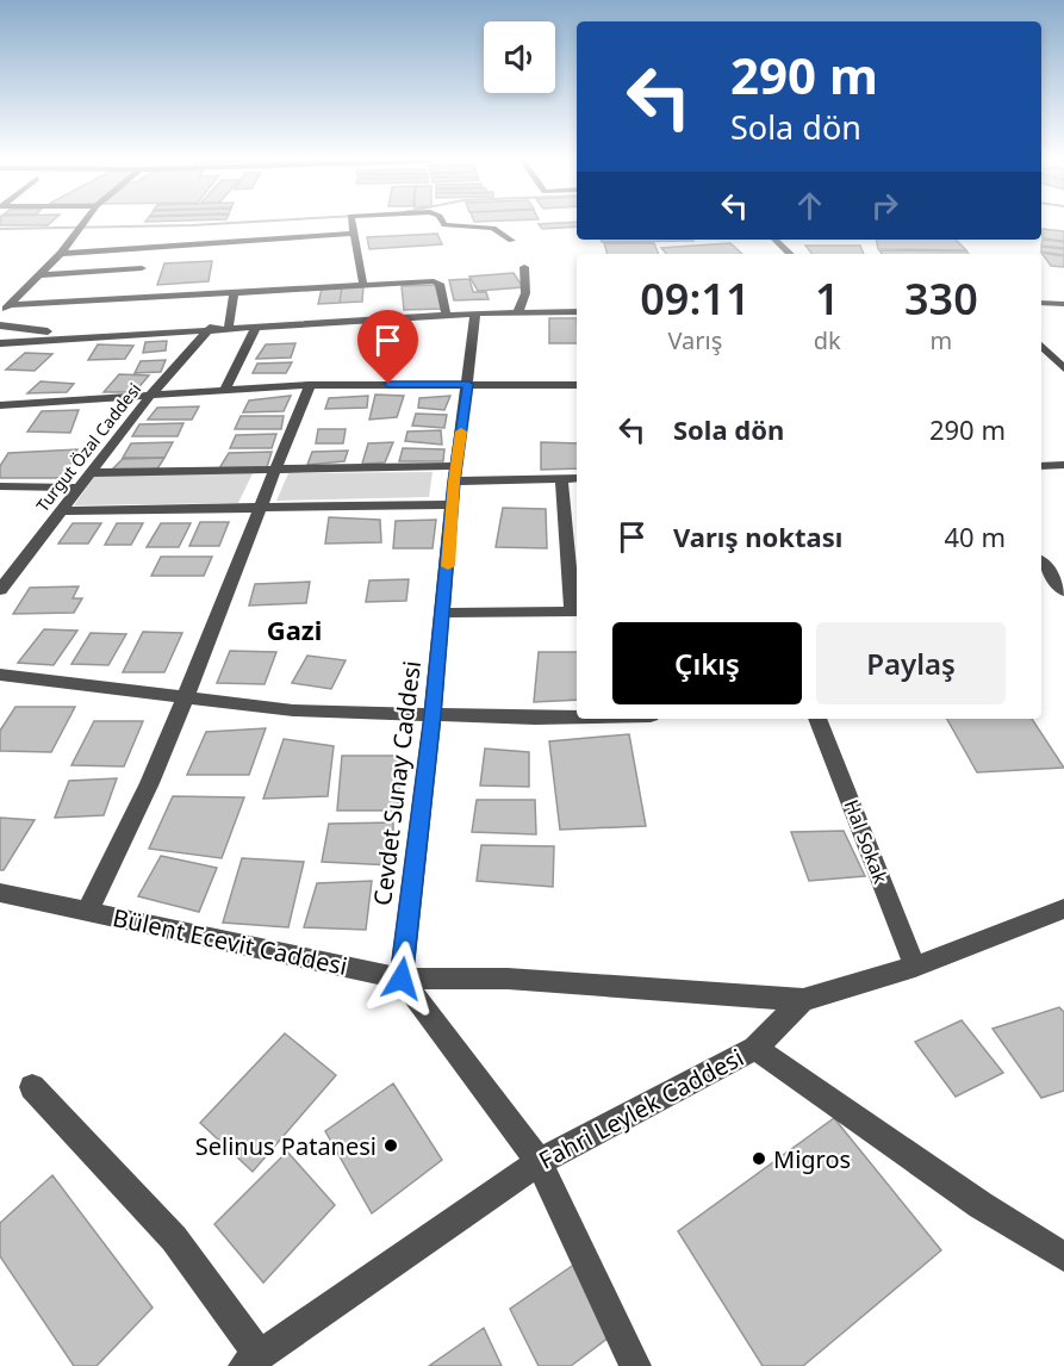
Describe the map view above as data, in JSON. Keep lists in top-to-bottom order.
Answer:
{
  "streets": {
    "street": [
      "Turgut Özal Caddesi",
      "Cevdet Sunay Caddesi",
      "Hal Sokak",
      "Bülent Ecevit Caddesi",
      "Fahri Leylek Caddesi"
    ]
  },
  "crossings": [
    ["Cevdet Sunay Caddesi", "Bülent Ecevit Caddesi"],
    ["Hal Sokak", "Fahri Leylek Caddesi"],
    ["Bülent Ecevit Caddesi", "Fahri Leylek Caddesi"]
  ],
  "districts": ["Gazi"],
  "places": ["Selinus Patanesi", "Migros"],
  "page": {
    "turn": ["290 m", "Sola dön"],
    "eta": [
      "09:11",
      "Varış",
      "1",
      "dk",
      "330",
      "m"
    ],
    "list": [
      {
        "name": "Sola dön",
        "value": "290 m"
      },
      {
        "name": "Varış noktası",
        "value": "40 m"
      }
    ],
    "buttons": ["Çıkış", "Paylaş"]
  }
}
